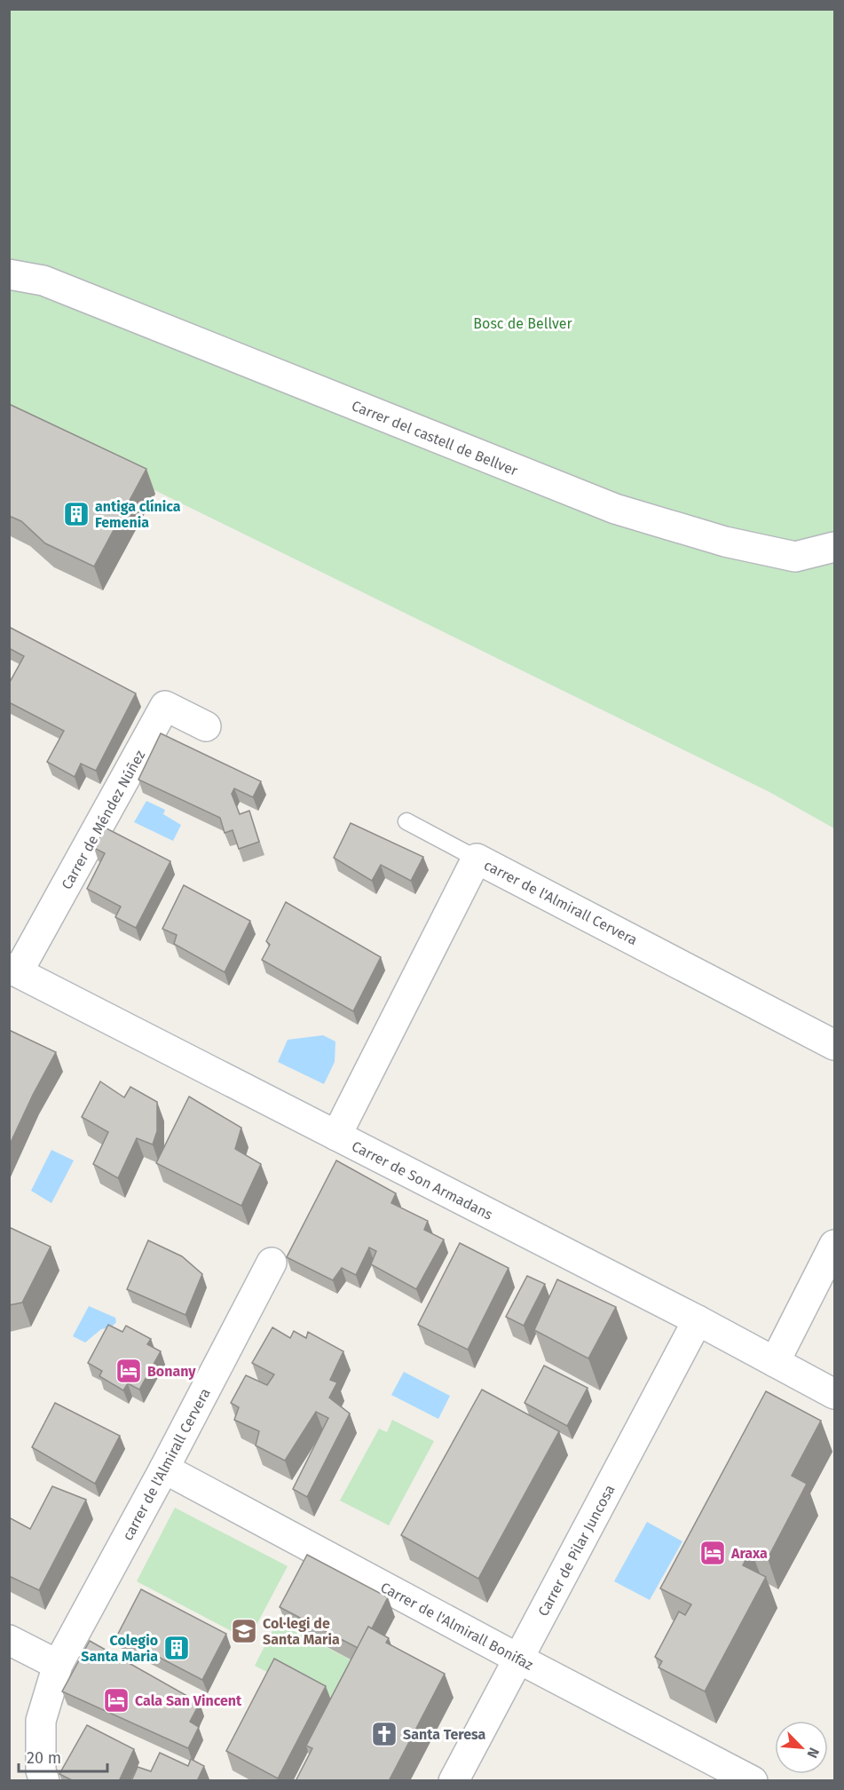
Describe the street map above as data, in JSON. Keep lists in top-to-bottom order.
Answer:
{
  "streets": {
    "street": [
      "Carrer del castell de Bellver",
      "Carrer de Méndez Núñez",
      "carrer de l'Almirall Cervera",
      "Carrer de Son Armadans",
      "Carrer de Pilar Juncosa",
      "Carrer de l'Almirall Bonifaz"
    ]
  },
  "crossings": [
    ["Carrer de Méndez Núñez", "Carrer de Son Armadans"],
    ["carrer de l'Almirall Cervera", "Carrer de Son Armadans"],
    ["carrer de l'Almirall Cervera", "Carrer de l'Almirall Bonifaz"],
    ["Carrer de Son Armadans", "Carrer de Pilar Juncosa"],
    ["Carrer de Pilar Juncosa", "Carrer de l'Almirall Bonifaz"]
  ],
  "parks": ["Bosc de Bellver"],
  "places": {
    "building": ["antiga clínica Femenia", "Colegio Santa Maria"],
    "hotel": ["Bonany", "Araxa", "Cala San Vincent"],
    "school or university": ["Col·legi de Santa Maria"],
    "church": ["Santa Teresa"]
  },
  "scale_bar": "20 m",
  "north": "bottom right"
}
